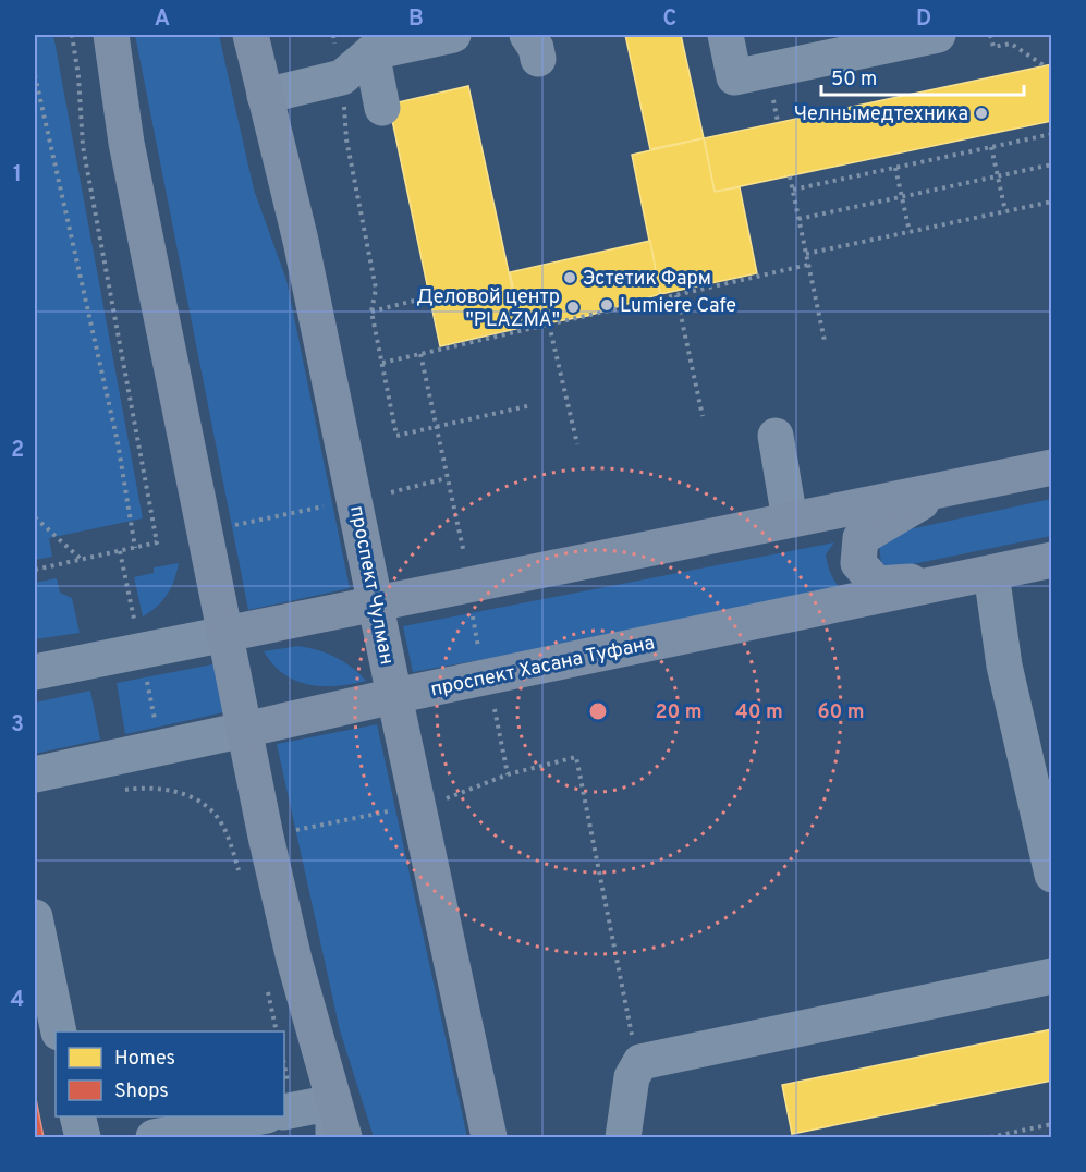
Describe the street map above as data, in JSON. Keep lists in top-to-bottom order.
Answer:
{
  "streets": {
    "main road": ["проспект Чулман", "проспект Хасана Туфана"]
  },
  "crossings": [
    ["проспект Чулман", "проспект Хасана Туфана"]
  ],
  "places": [
    "Челнымедтехника",
    "Эстетик Фарм",
    "Lumiere Cafe",
    "Деловой центр \"PLAZMA\""
  ],
  "legend": ["Homes", "Shops"],
  "scale_bar": "50 m",
  "grid": {
    "columns": [
      "A",
      "B",
      "C",
      "D"
    ],
    "rows": [
      "1",
      "2",
      "3",
      "4"
    ]
  },
  "rings": ["20 m", "40 m", "60 m"]
}
